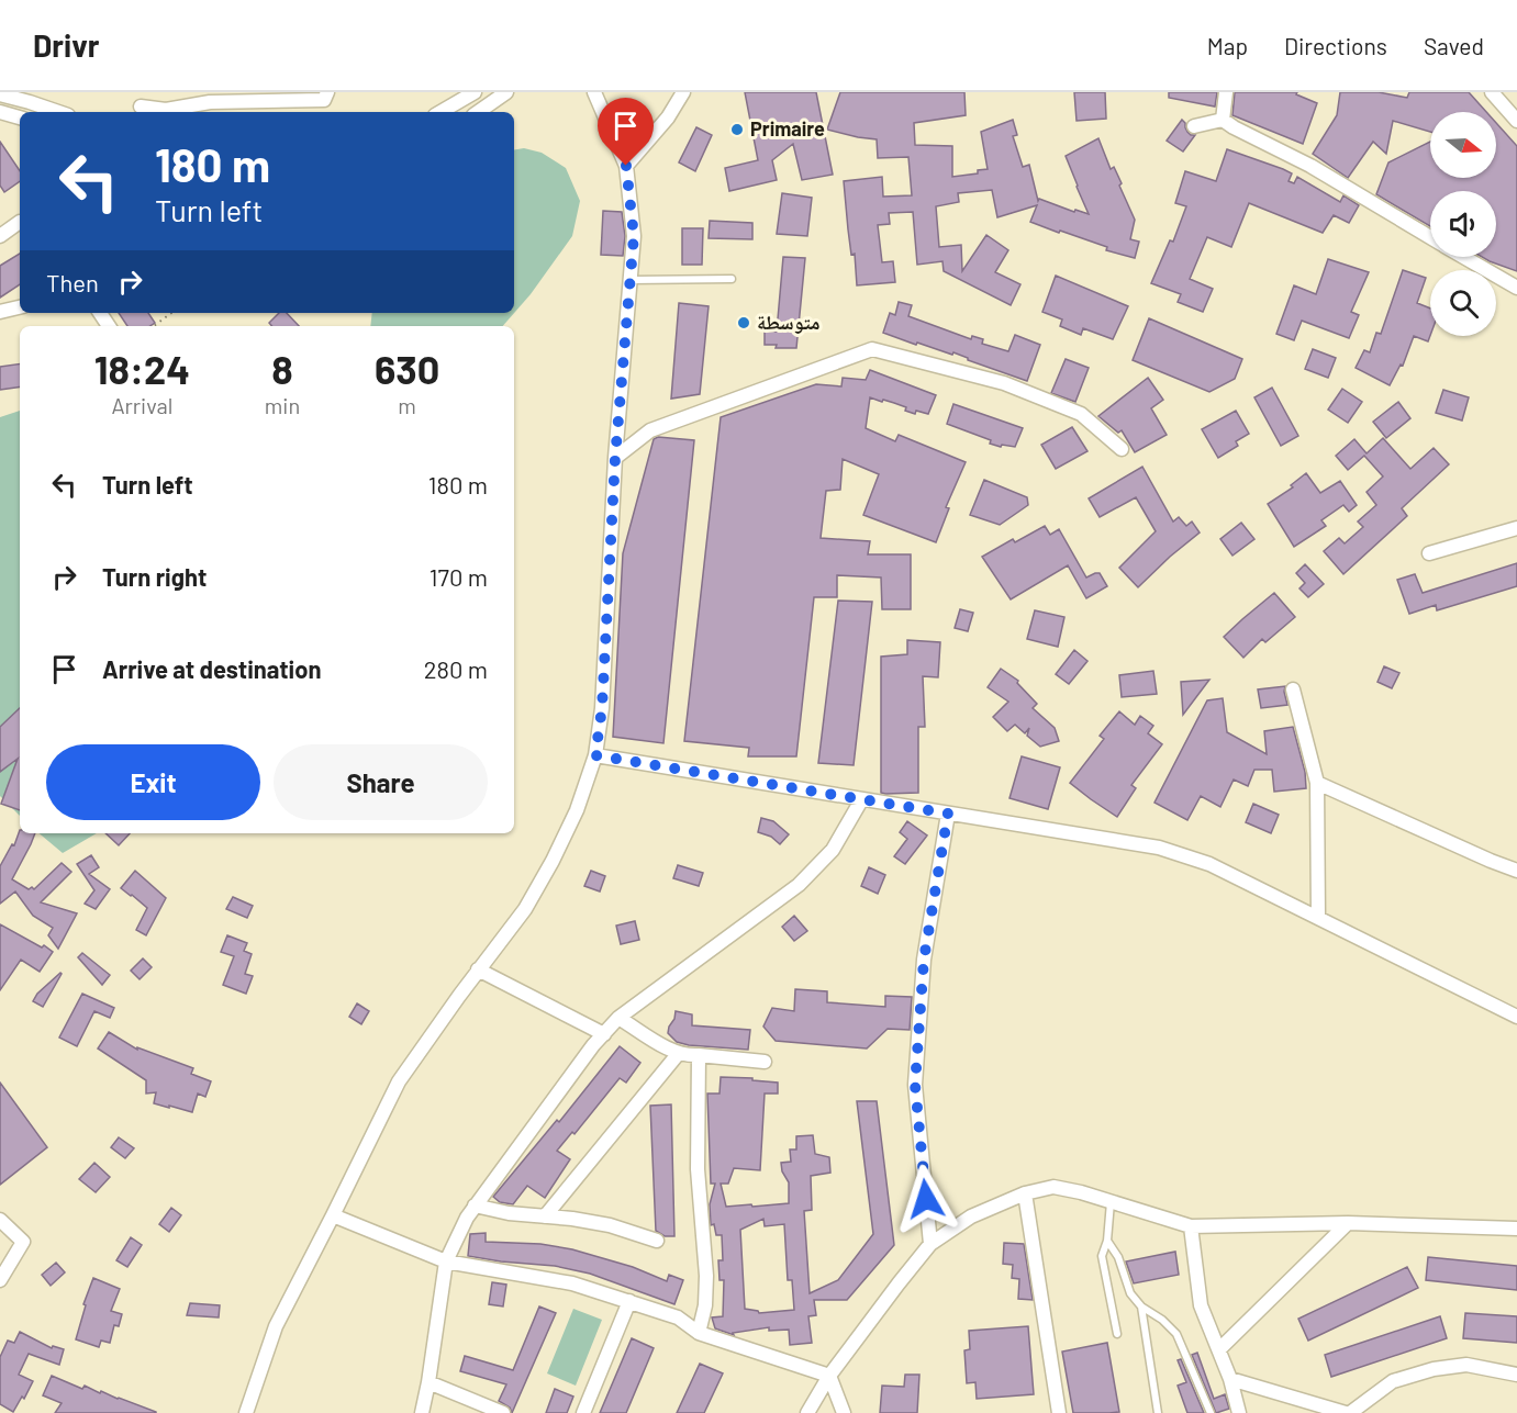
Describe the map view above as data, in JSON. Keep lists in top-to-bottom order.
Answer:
{
  "places": ["Primaire", "متوسطة"],
  "north": "right",
  "page": {
    "header": "Drivr",
    "nav": ["Map", "Directions", "Saved"],
    "turn": ["180 m", "Turn left"],
    "then": "Then",
    "eta": [
      "18:24",
      "Arrival",
      "8",
      "min",
      "630",
      "m"
    ],
    "list": [
      {
        "name": "Turn left",
        "value": "180 m"
      },
      {
        "name": "Turn right",
        "value": "170 m"
      },
      {
        "name": "Arrive at destination",
        "value": "280 m"
      }
    ],
    "buttons": ["Exit", "Share"]
  }
}
